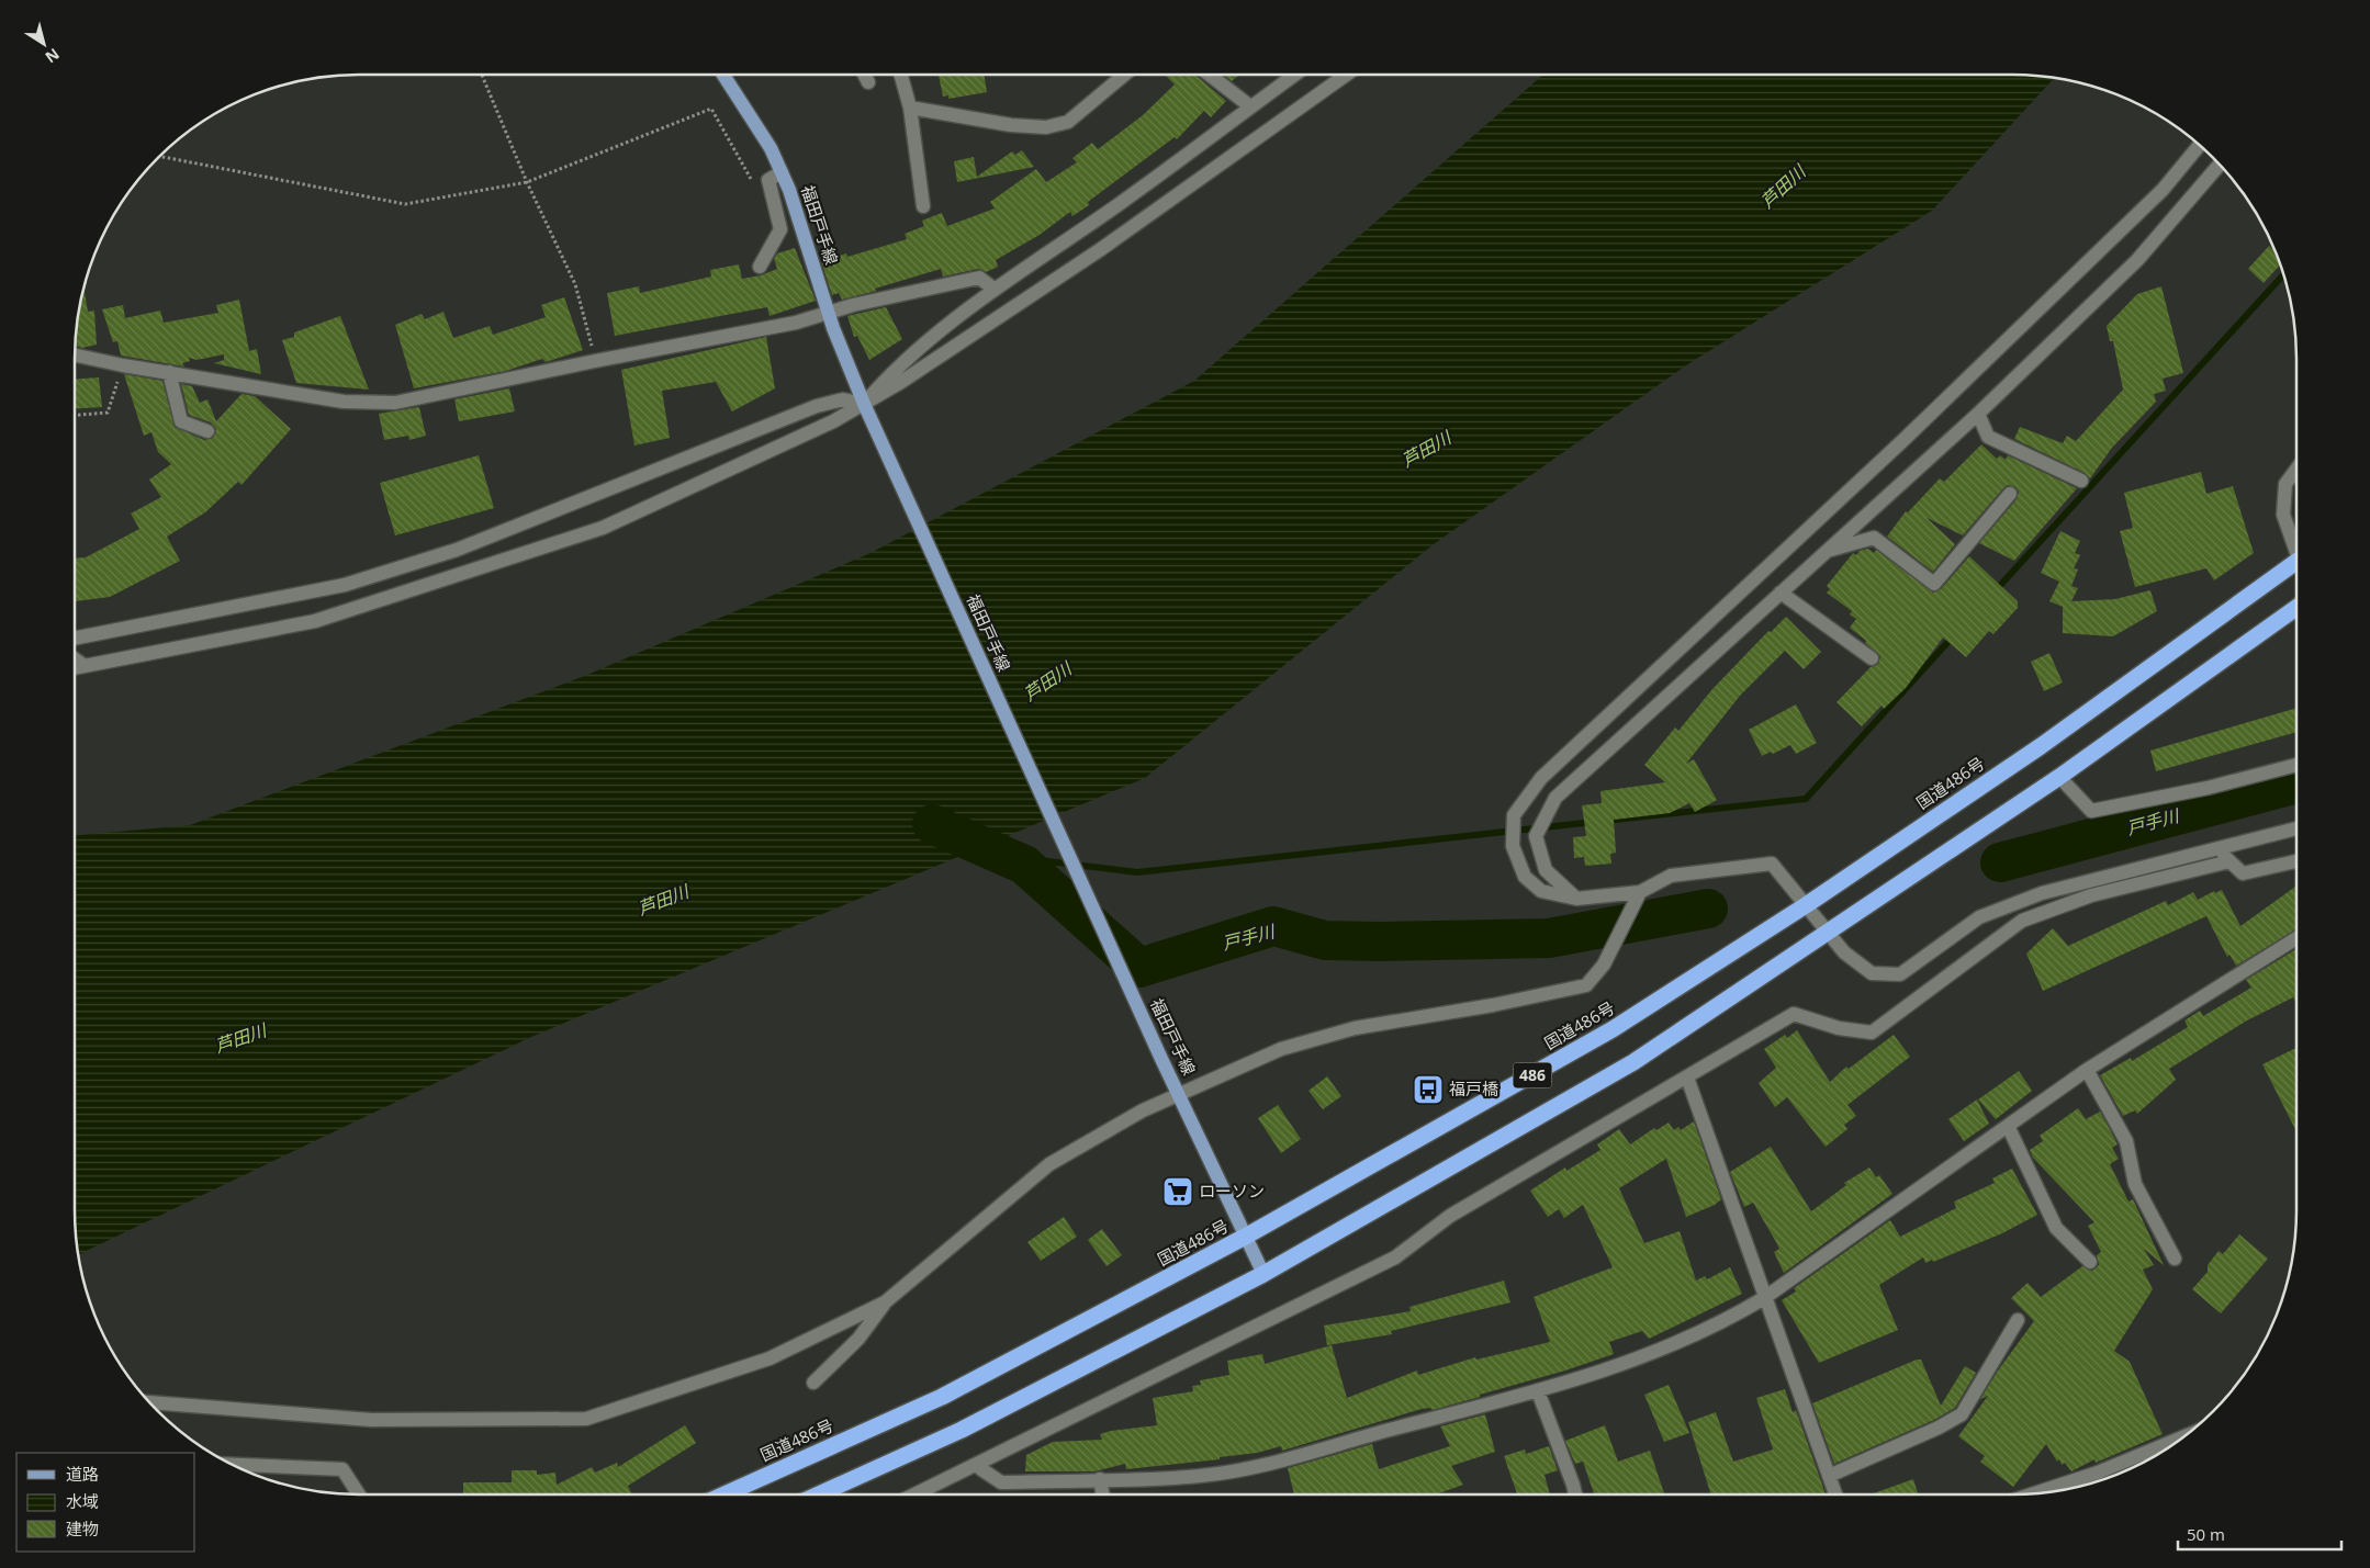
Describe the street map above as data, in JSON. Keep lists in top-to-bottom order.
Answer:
{
  "streets": {
    "highway": ["国道486号", "486"],
    "main road": ["福田戸手線"]
  },
  "crossings": [
    ["福田戸手線", "国道486号"],
    ["福田戸手線", "486"]
  ],
  "water": ["芦田川", "戸手川"],
  "places": {
    "bus stop": ["福戸橋"],
    "supermarket": ["ローソン"]
  },
  "legend": ["道路", "水域", "建物"],
  "scale_bar": "50 m",
  "north": "bottom right"
}
